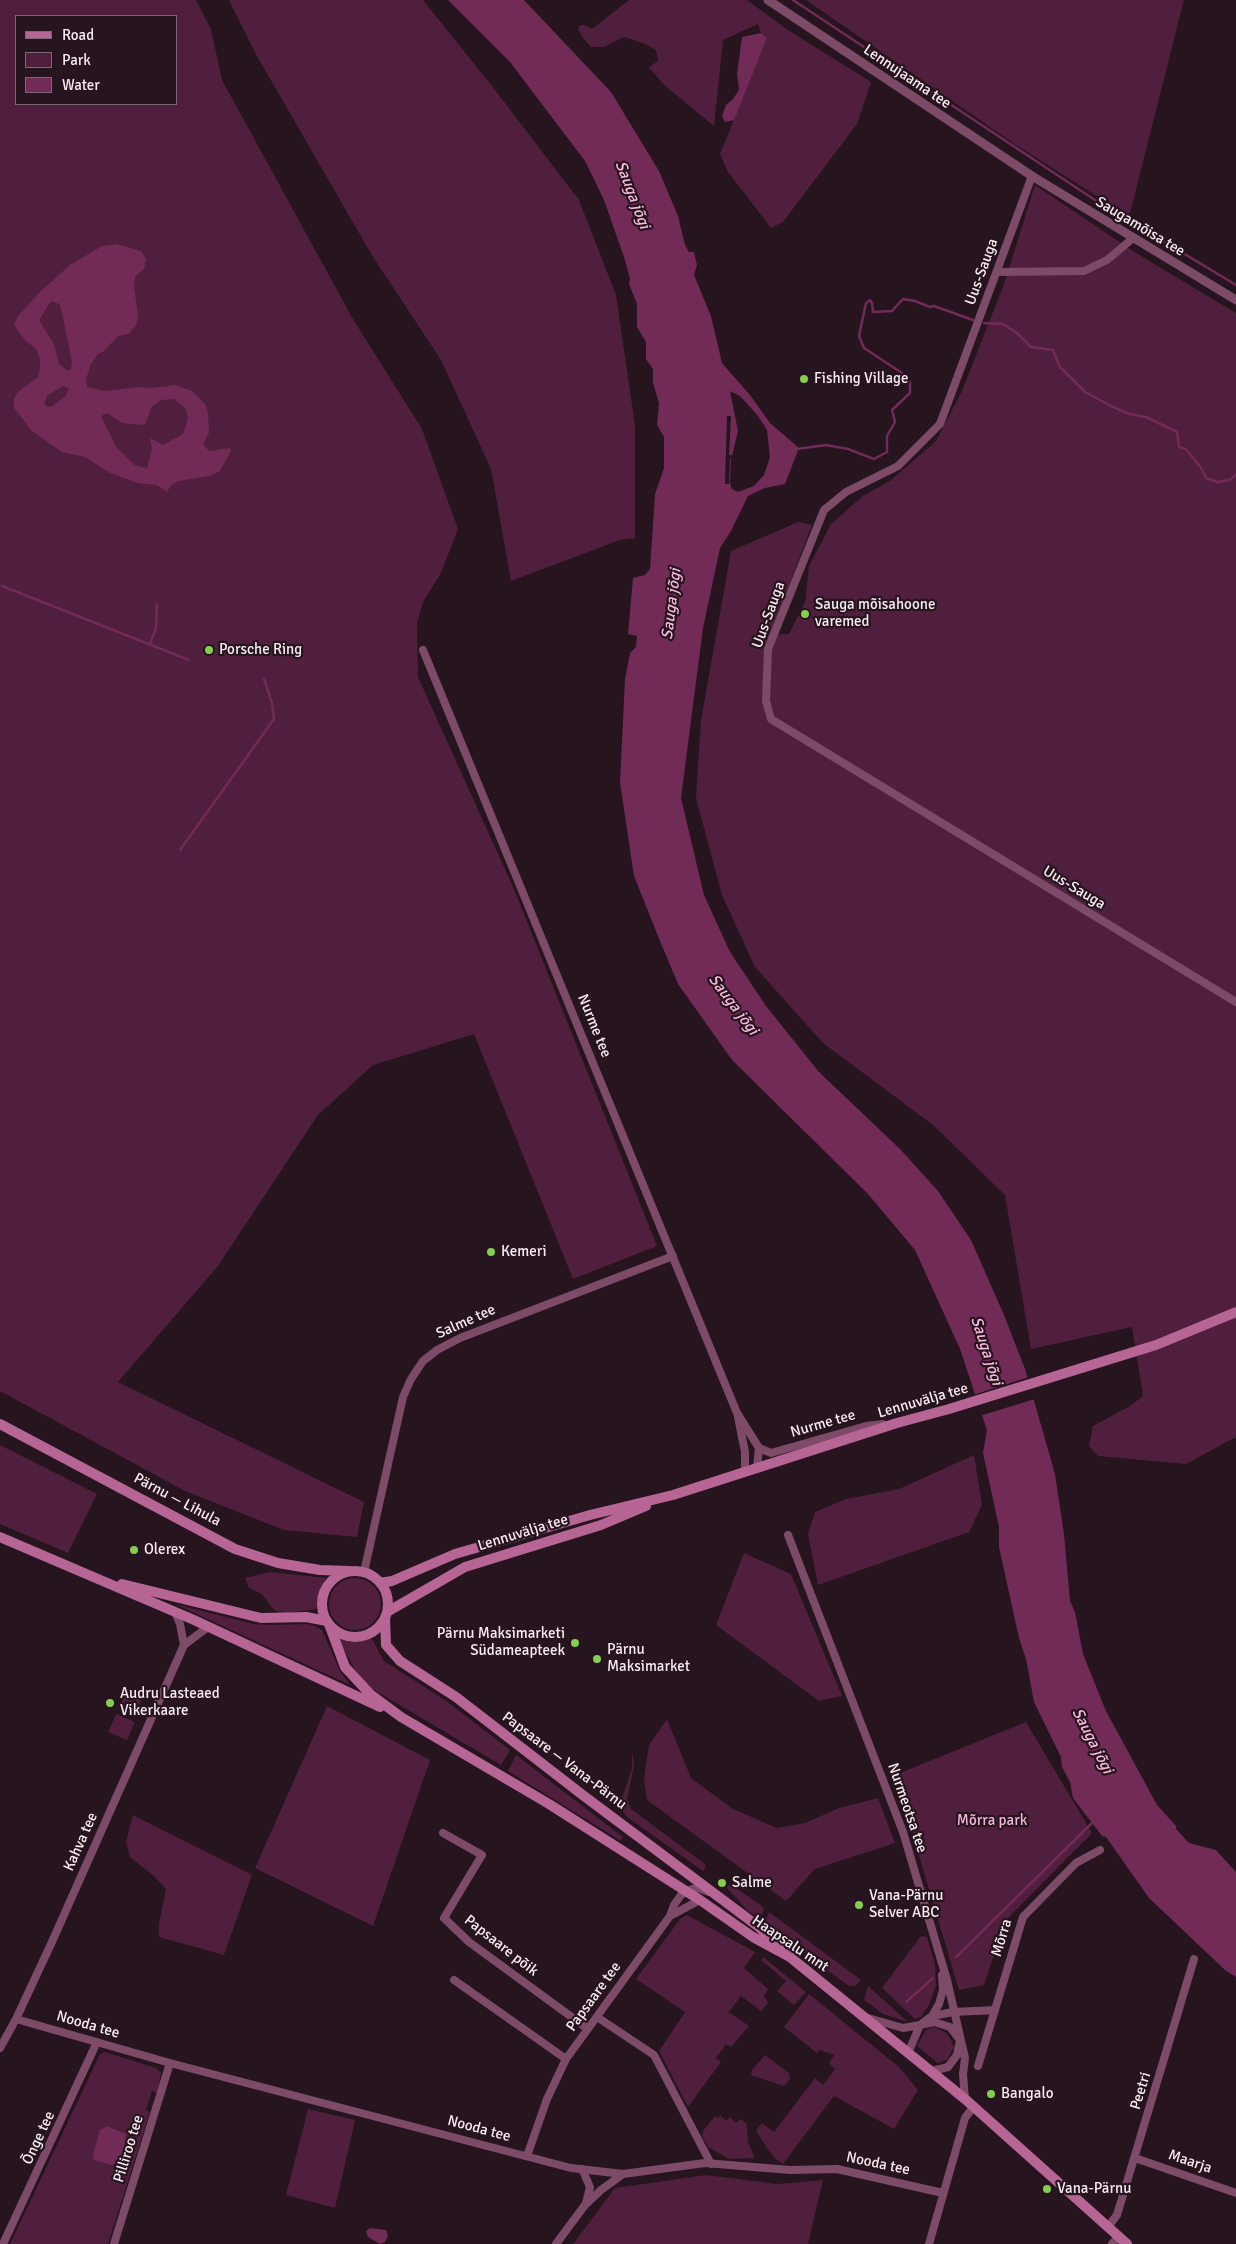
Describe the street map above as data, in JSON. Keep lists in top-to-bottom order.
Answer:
{
  "streets": {
    "main road": [
      "Lennuvälja tee",
      "Pärnu — Lihula",
      "Papsaare — Vana-Pärnu",
      "Haapsalu mnt"
    ],
    "street": [
      "Lennujaama tee",
      "Saugamõisa tee",
      "Uus-Sauga",
      "Nurme tee",
      "Salme tee",
      "Nurmeotsa tee",
      "Kahva tee",
      "Mõrra",
      "Papsaare põik",
      "Papsaare tee",
      "Nooda tee",
      "Peetri",
      "Õnge tee",
      "Pilliroo tee",
      "Maarja"
    ]
  },
  "crossings": [
    ["Lennujaama tee", "Saugamõisa tee"],
    ["Lennujaama tee", "Uus-Sauga"],
    ["Saugamõisa tee", "Uus-Sauga"],
    ["Nurme tee", "Salme tee"],
    ["Nurme tee", "Lennuvälja tee"],
    ["Salme tee", "Lennuvälja tee"],
    ["Salme tee", "Pärnu — Lihula"],
    ["Salme tee", "Papsaare — Vana-Pärnu"],
    ["Lennuvälja tee", "Pärnu — Lihula"],
    ["Lennuvälja tee", "Papsaare — Vana-Pärnu"],
    ["Pärnu — Lihula", "Papsaare — Vana-Pärnu"],
    ["Papsaare — Vana-Pärnu", "Haapsalu mnt"],
    ["Nurmeotsa tee", "Haapsalu mnt"],
    ["Kahva tee", "Nooda tee"],
    ["Haapsalu mnt", "Papsaare tee"],
    ["Haapsalu mnt", "Peetri"],
    ["Papsaare põik", "Papsaare tee"],
    ["Papsaare tee", "Nooda tee"],
    ["Nooda tee", "Õnge tee"],
    ["Nooda tee", "Pilliroo tee"],
    ["Peetri", "Maarja"]
  ],
  "water": ["Sauga jõgi"],
  "parks": ["Mõrra park"],
  "places": [
    "Fishing Village",
    "Sauga mõisahoone varemed",
    "Porsche Ring",
    "Kemeri",
    "Olerex",
    "Pärnu Maksimarketi Südameapteek",
    "Pärnu Maksimarket",
    "Audru Lasteaed Vikerkaare",
    "Salme",
    "Vana-Pärnu Selver ABC",
    "Bangalo",
    "Vana-Pärnu"
  ],
  "legend": ["Road", "Park", "Water"]
}
